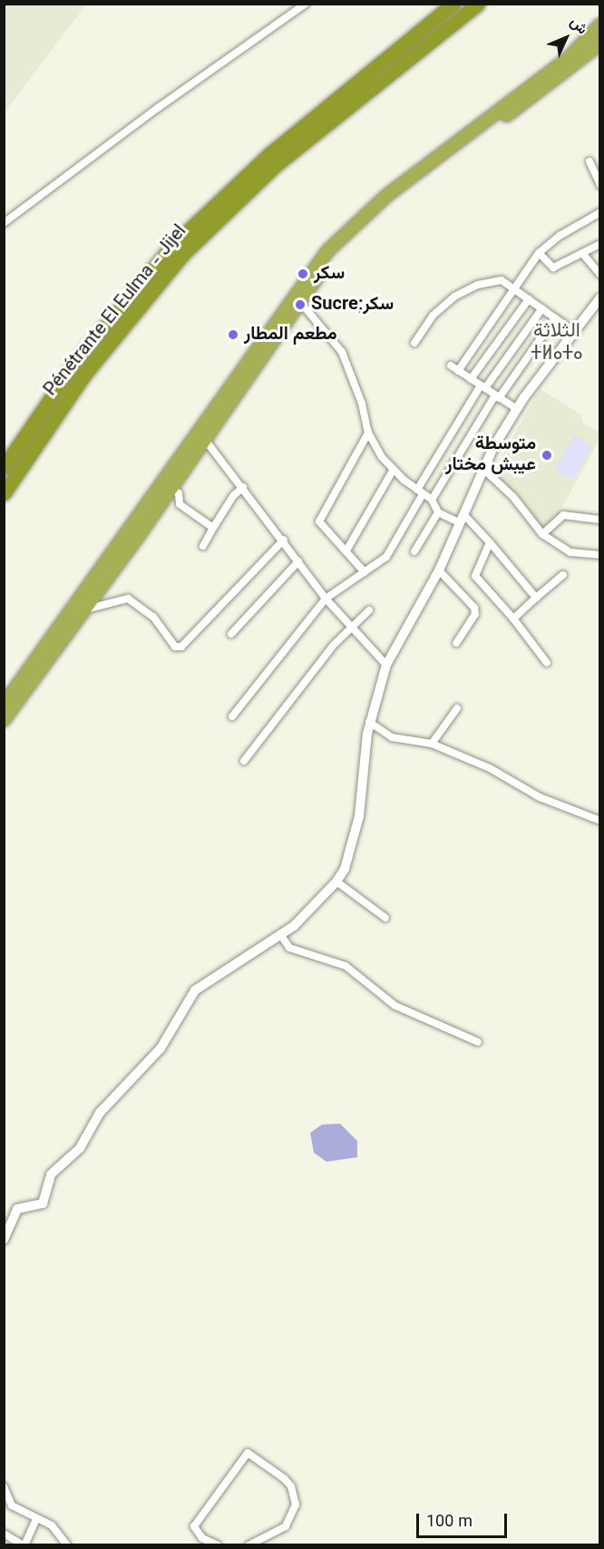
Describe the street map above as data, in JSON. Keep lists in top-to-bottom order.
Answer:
{
  "streets": {
    "highway": ["Pénétrante El Eulma - Jijel"]
  },
  "districts": ["الثلاثة ⵜⵍⴰⵜⴰ"],
  "places": [
    "سكر",
    "Sucre;سكر",
    "مطعم المطار",
    "متوسطة عيبش مختار"
  ],
  "scale_bar": "100 m",
  "north": "top right"
}
